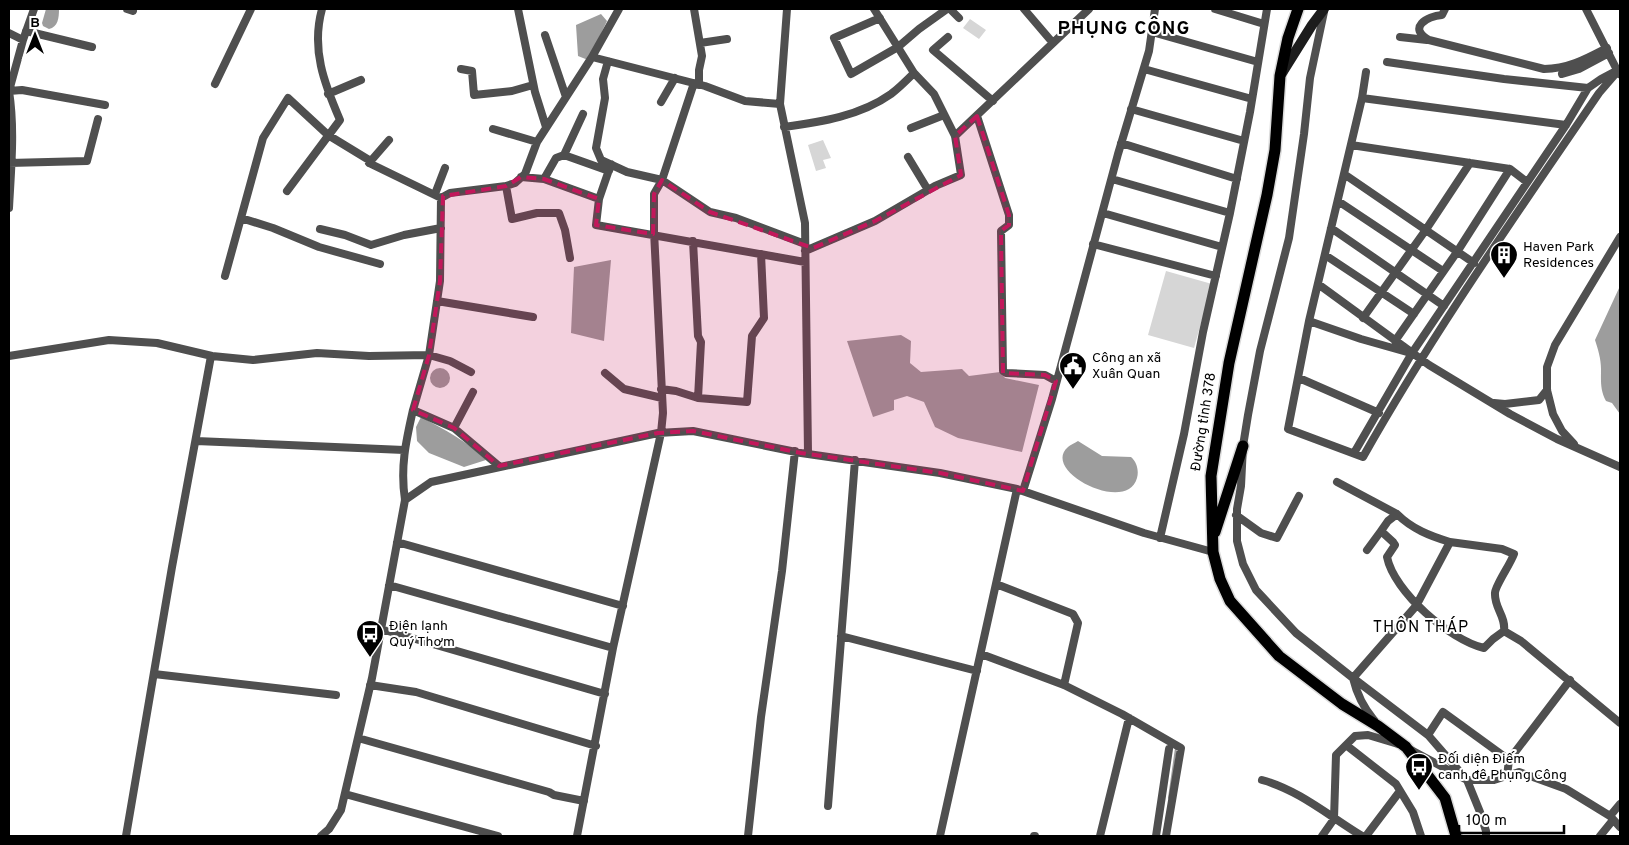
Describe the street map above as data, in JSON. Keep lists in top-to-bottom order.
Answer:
{
  "streets": {
    "main road": ["Đường tỉnh 378"]
  },
  "districts": ["PHỤNG CÔNG", "THÔN THÁP"],
  "places": {
    "building": ["Haven Park Residences"],
    "public building": ["Công an xã Xuân Quan"],
    "bus stop": ["Điện lạnh Quý Thơm", "Đối diện Điếm canh đê Phụng Công"]
  },
  "scale_bar": "100 m",
  "north": "top"
}
